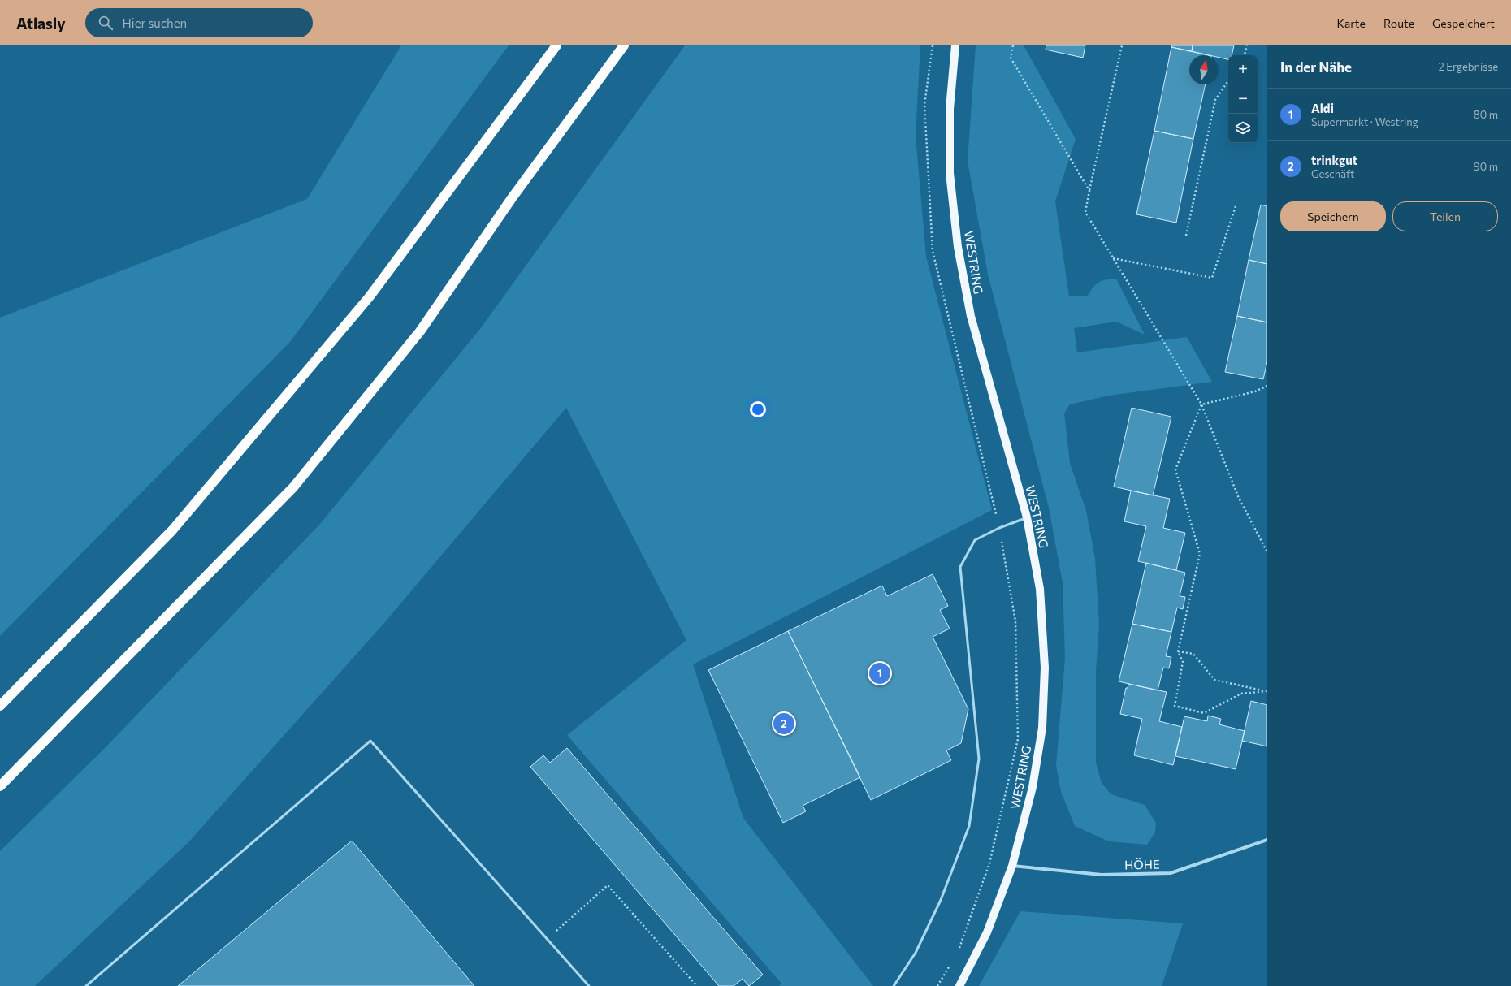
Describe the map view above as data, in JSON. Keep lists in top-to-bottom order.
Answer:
{
  "streets": {
    "main road": ["WESTRING"],
    "street": ["HÖHE"]
  },
  "crossings": [
    ["WESTRING", "HÖHE"]
  ],
  "north": "top",
  "page": {
    "header": "Atlasly",
    "search": "Hier suchen",
    "nav": ["Karte", "Route", "Gespeichert"],
    "heading": ["In der Nähe", "2 Ergebnisse"],
    "map_buttons": ["+", "−"],
    "list": [
      {
        "mark": "1",
        "name": "Aldi",
        "note": "Supermarkt · Westring",
        "value": "80 m"
      },
      {
        "mark": "2",
        "name": "trinkgut",
        "note": "Geschäft",
        "value": "90 m"
      }
    ],
    "buttons": ["Speichern", "Teilen"],
    "pins": ["1", "2"]
  }
}
